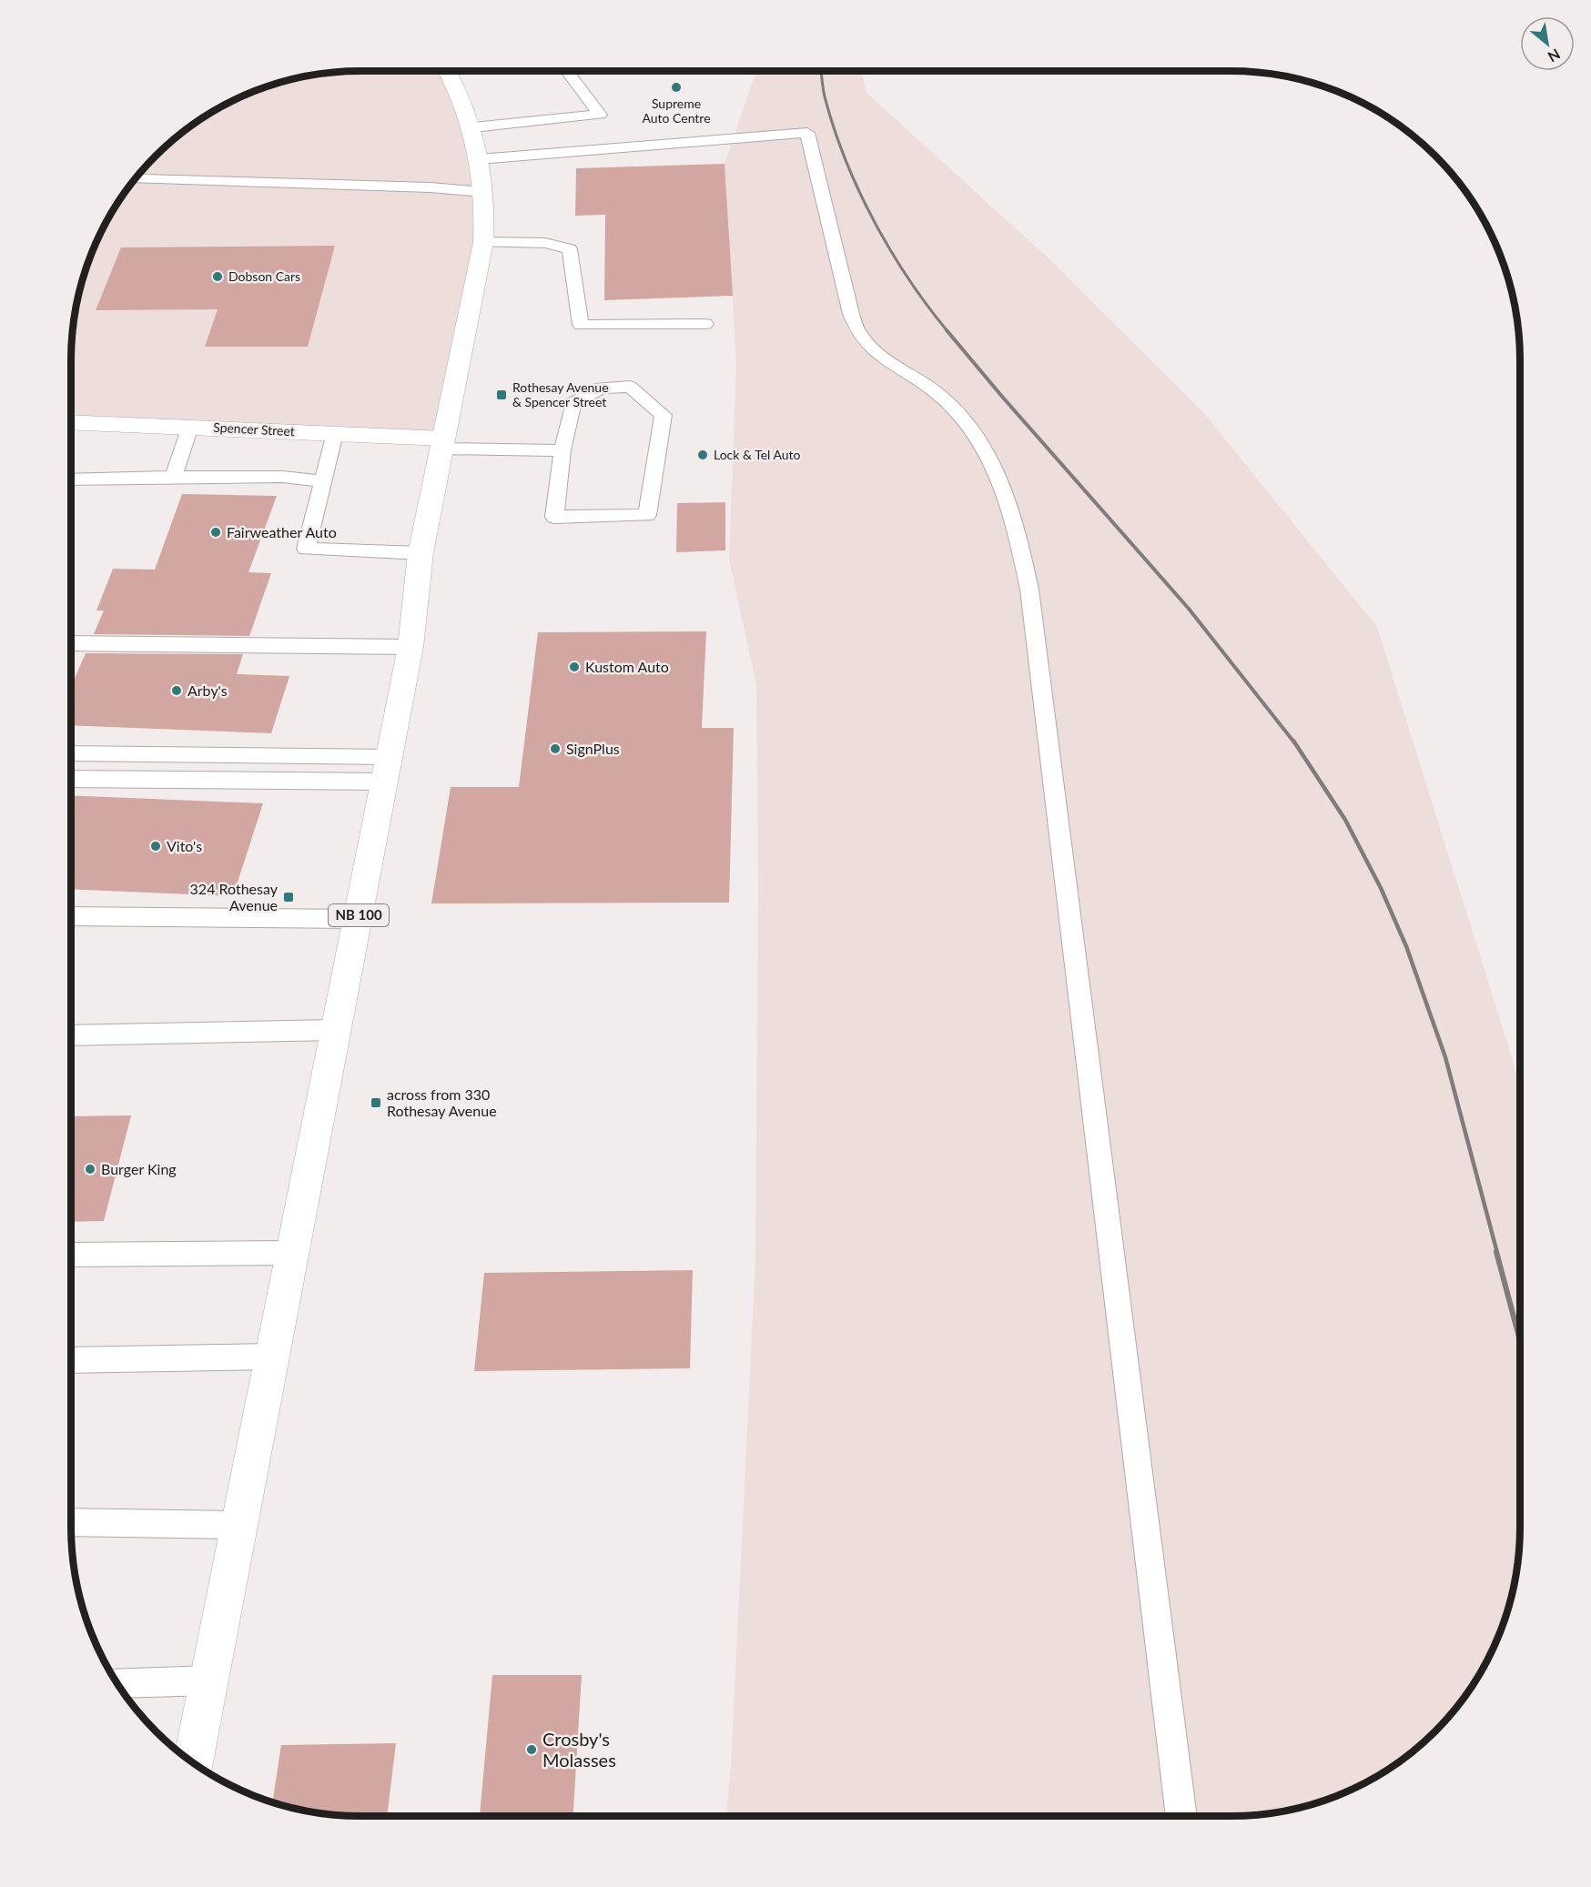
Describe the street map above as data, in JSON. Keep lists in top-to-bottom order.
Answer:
{
  "streets": {
    "main road": ["Spencer Street", "NB 100"]
  },
  "crossings": [
    ["Spencer Street", "NB 100"]
  ],
  "places": {
    "other": [
      "Supreme Auto Centre",
      "Dobson Cars",
      "Lock & Tel Auto",
      "Fairweather Auto",
      "Kustom Auto",
      "Arby's",
      "SignPlus",
      "Vito's",
      "Burger King",
      "Crosby's Molasses"
    ],
    "transit": ["Rothesay Avenue & Spencer Street", "324 Rothesay Avenue", "across from 330 Rothesay Avenue"]
  },
  "north": "bottom right"
}
